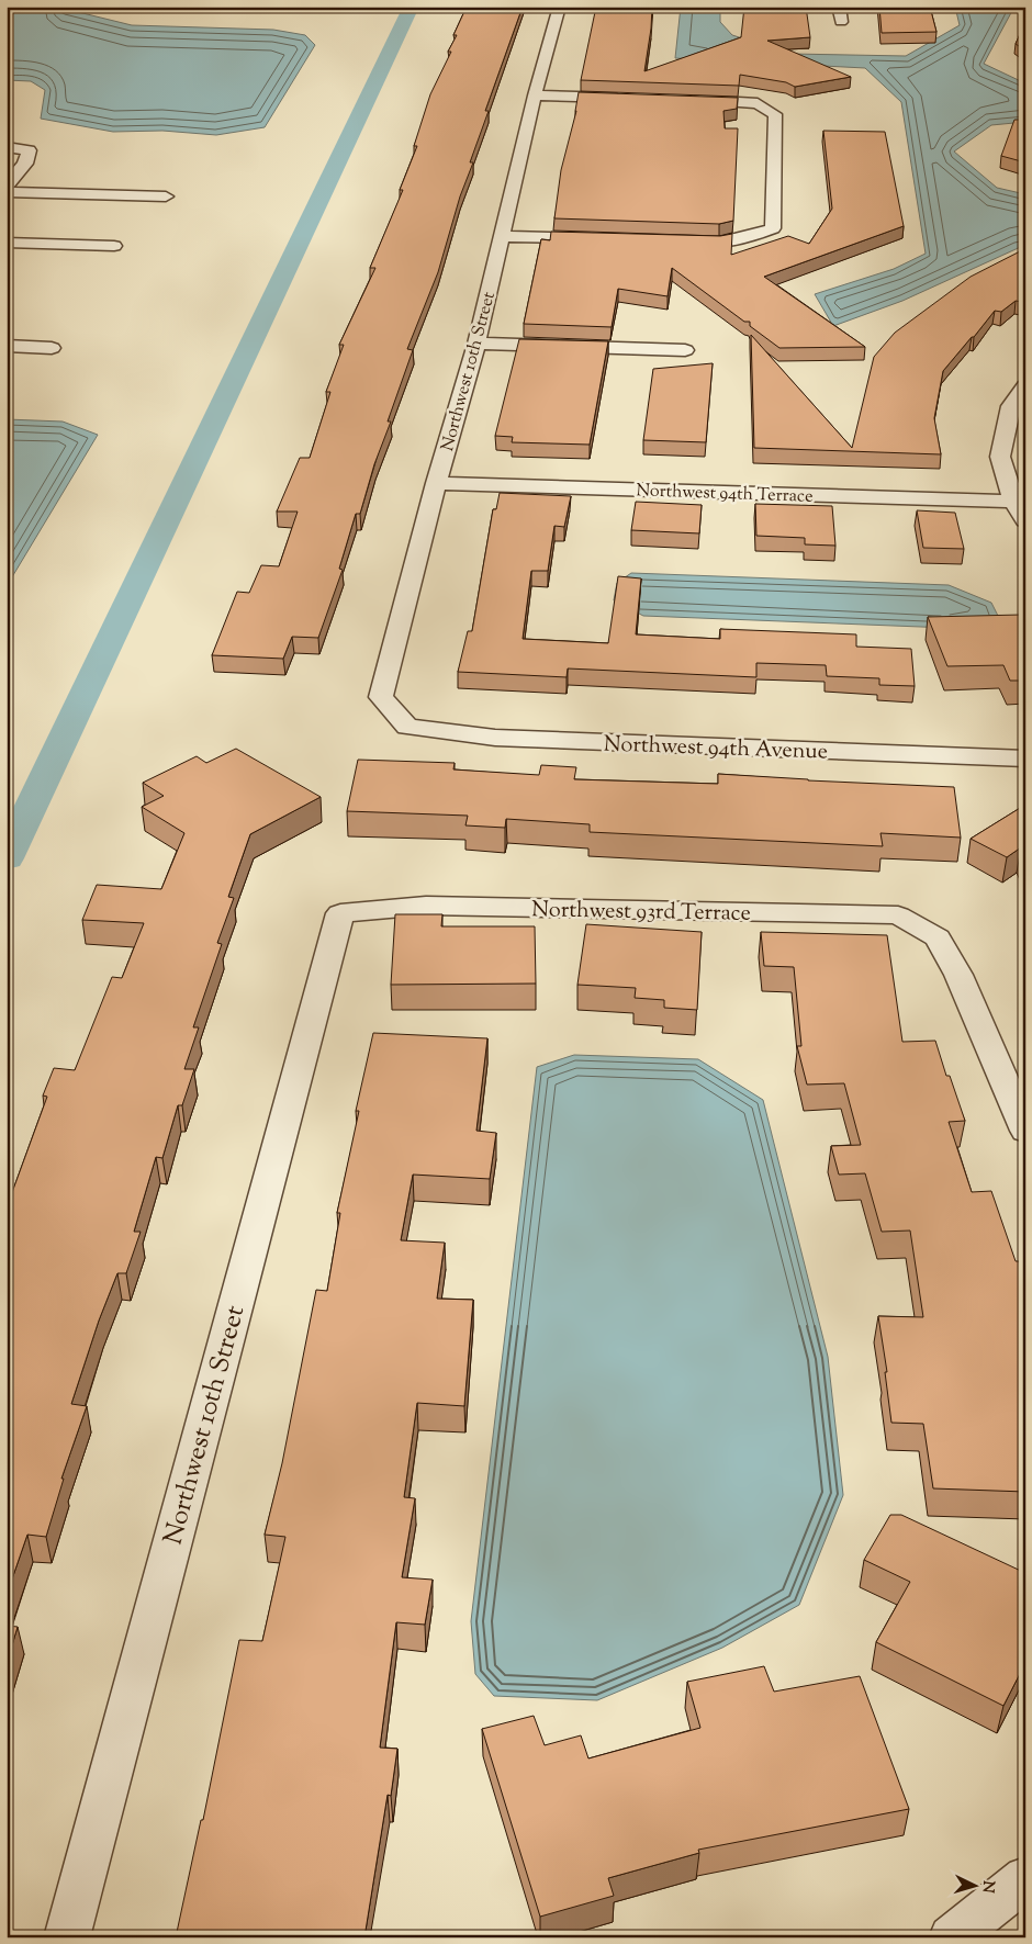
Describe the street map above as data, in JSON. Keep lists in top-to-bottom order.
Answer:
{
  "streets": {
    "street": [
      "Northwest 10th Street",
      "Northwest 94th Terrace",
      "Northwest 94th Avenue",
      "Northwest 93rd Terrace"
    ]
  },
  "crossings": [
    ["Northwest 10th Street", "Northwest 94th Terrace"],
    ["Northwest 10th Street", "Northwest 94th Avenue"],
    ["Northwest 10th Street", "Northwest 93rd Terrace"]
  ],
  "north": "right"
}
